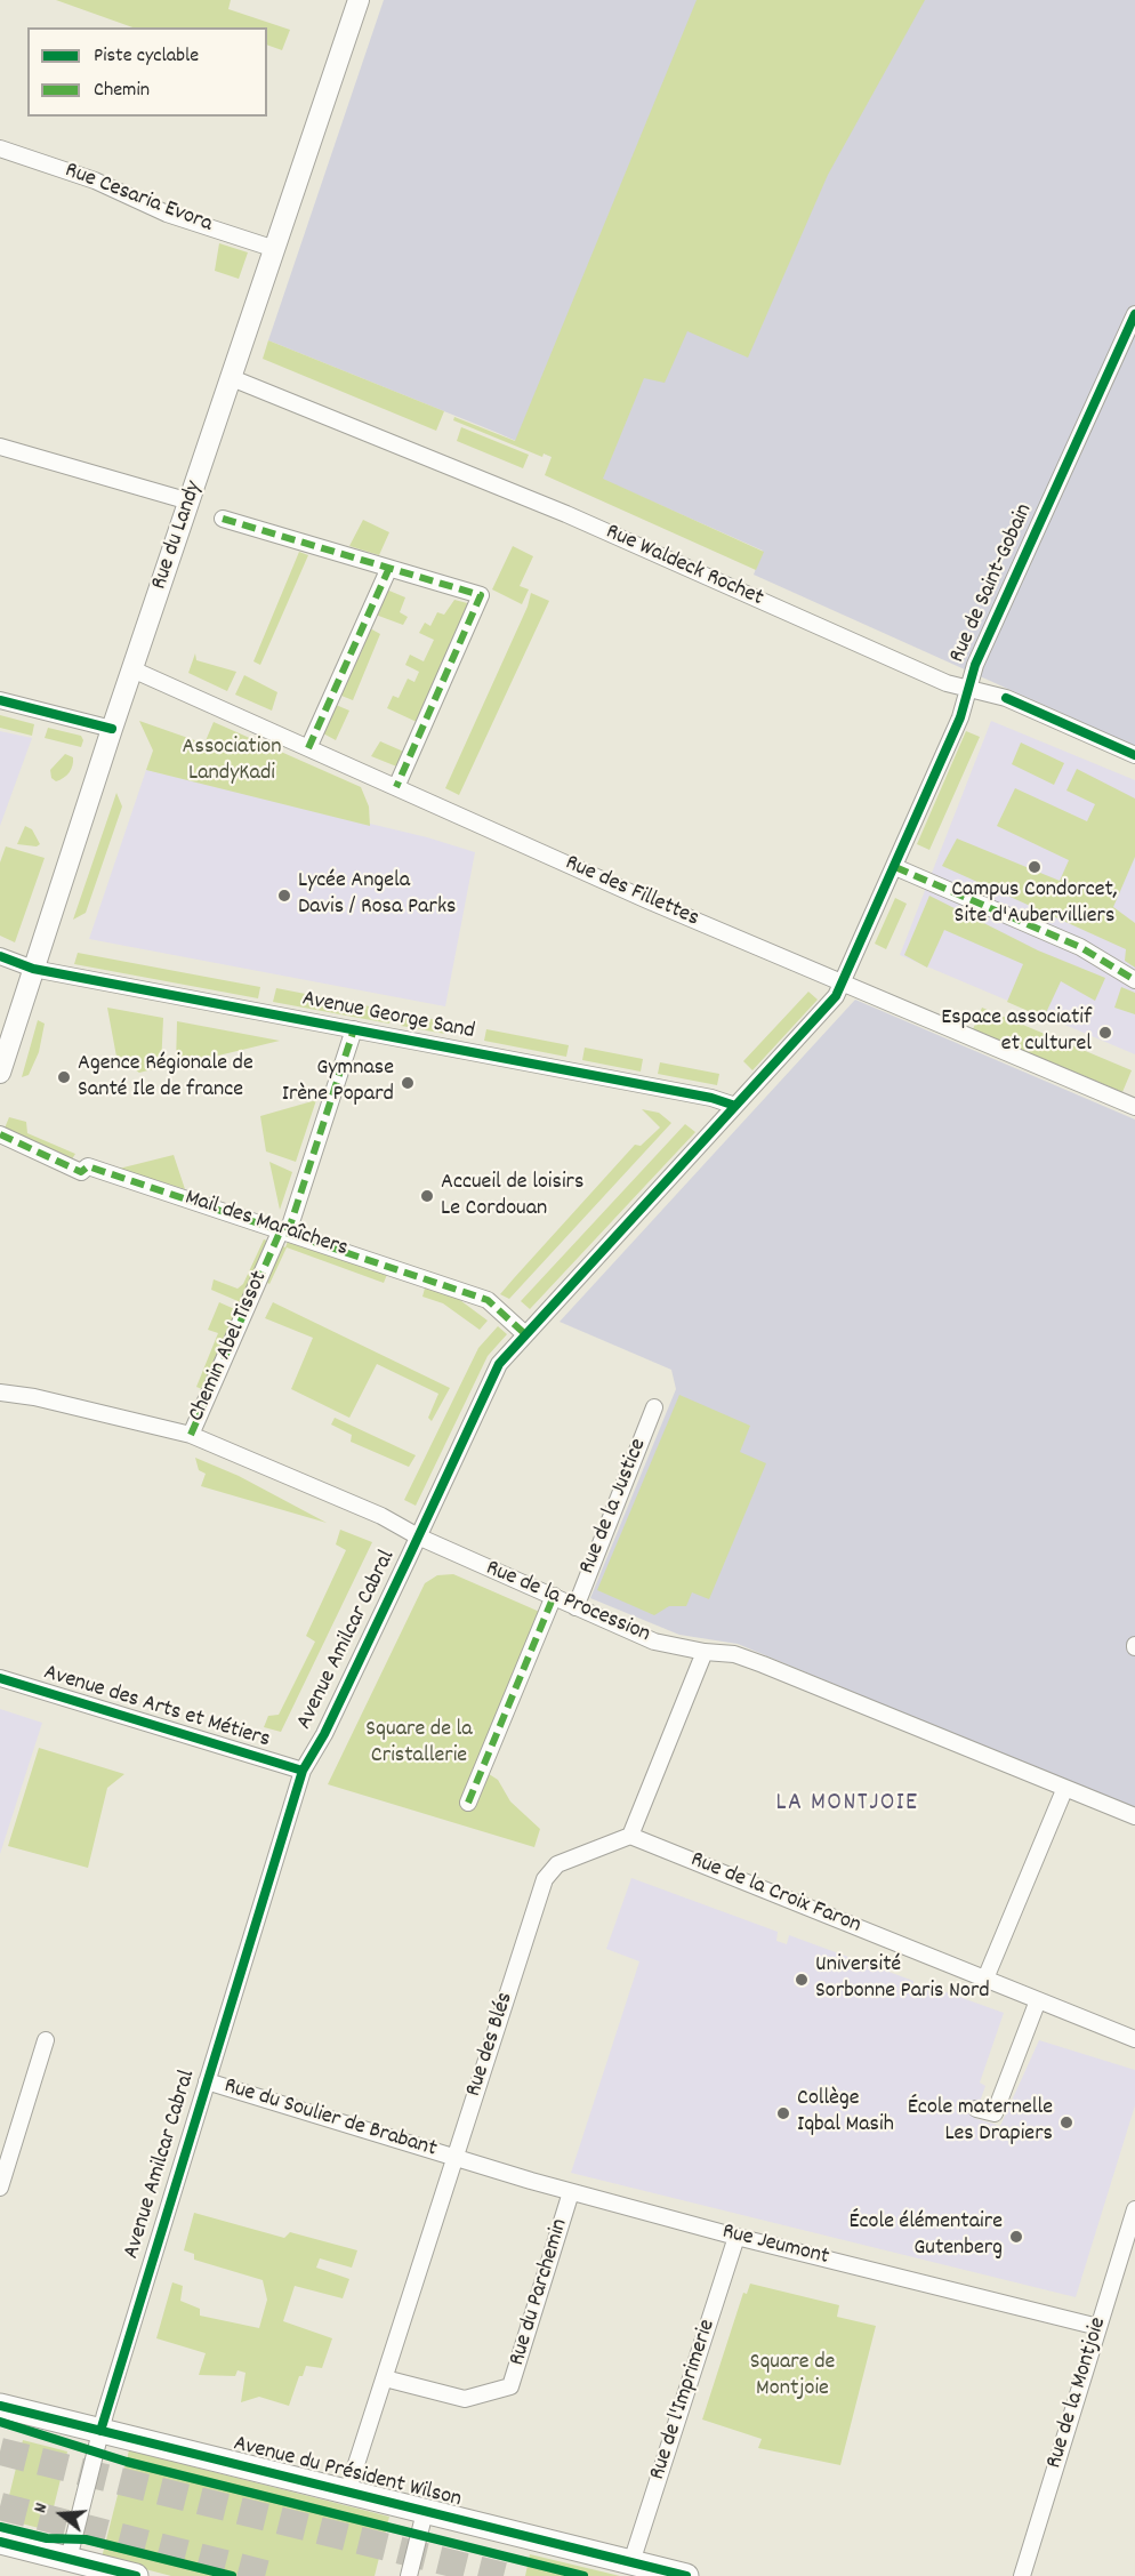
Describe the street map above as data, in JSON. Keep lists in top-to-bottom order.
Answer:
{
  "streets": {
    "main road": ["Rue du Landy", "Avenue du Président Wilson"],
    "street": [
      "Rue Cesaria Evora",
      "Rue Waldeck Rochet",
      "Rue de Saint-Gobain",
      "Rue des Fillettes",
      "Avenue George Sand",
      "Mail des Maraîchers",
      "Chemin Abel Tissot",
      "Rue de la Justice",
      "Rue de la Procession",
      "Avenue Amilcar Cabral",
      "Avenue des Arts et Métiers",
      "Rue de la Croix Faron",
      "Rue des Blés",
      "Rue du Soulier de Brabant",
      "Rue Jeumont",
      "Rue du Parchemin",
      "Rue de la Montjoie",
      "Rue de l'Imprimerie"
    ]
  },
  "crossings": [
    ["Rue Cesaria Evora", "Rue du Landy"],
    ["Rue du Landy", "Rue Waldeck Rochet"],
    ["Rue du Landy", "Rue des Fillettes"],
    ["Rue du Landy", "Avenue George Sand"],
    ["Rue Waldeck Rochet", "Rue de Saint-Gobain"],
    ["Rue de Saint-Gobain", "Rue des Fillettes"],
    ["Rue de Saint-Gobain", "Avenue Amilcar Cabral"],
    ["Rue des Fillettes", "Avenue Amilcar Cabral"],
    ["Avenue George Sand", "Chemin Abel Tissot"],
    ["Avenue George Sand", "Avenue Amilcar Cabral"],
    ["Mail des Maraîchers", "Chemin Abel Tissot"],
    ["Mail des Maraîchers", "Avenue Amilcar Cabral"],
    ["Chemin Abel Tissot", "Rue de la Procession"],
    ["Rue de la Justice", "Rue de la Procession"],
    ["Rue de la Procession", "Avenue Amilcar Cabral"],
    ["Avenue Amilcar Cabral", "Avenue des Arts et Métiers"],
    ["Avenue Amilcar Cabral", "Rue du Soulier de Brabant"],
    ["Avenue Amilcar Cabral", "Avenue du Président Wilson"],
    ["Rue de la Croix Faron", "Rue des Blés"],
    ["Rue des Blés", "Rue du Soulier de Brabant"],
    ["Rue des Blés", "Rue Jeumont"],
    ["Rue des Blés", "Rue du Parchemin"],
    ["Rue des Blés", "Avenue du Président Wilson"],
    ["Rue du Soulier de Brabant", "Rue Jeumont"],
    ["Rue Jeumont", "Rue du Parchemin"],
    ["Rue Jeumont", "Rue de la Montjoie"],
    ["Rue Jeumont", "Rue de l'Imprimerie"],
    ["Rue de l'Imprimerie", "Avenue du Président Wilson"]
  ],
  "districts": ["LA MONTJOIE"],
  "parks": ["Association LandyKadi", "Square de la Cristallerie", "Square de Montjoie"],
  "places": [
    "Campus Condorcet, Site d'Aubervilliers",
    "Lycée Angela Davis / Rosa Parks",
    "Espace associatif et culturel",
    "Agence Régionale de Santé Ile de france",
    "Gymnase Irène Popard",
    "Accueil de loisirs Le Cordouan",
    "Université Sorbonne Paris Nord",
    "Collège Iqbal Masih",
    "École maternelle Les Drapiers",
    "École élémentaire Gutenberg"
  ],
  "legend": ["Piste cyclable", "Chemin"],
  "north": "left"
}
